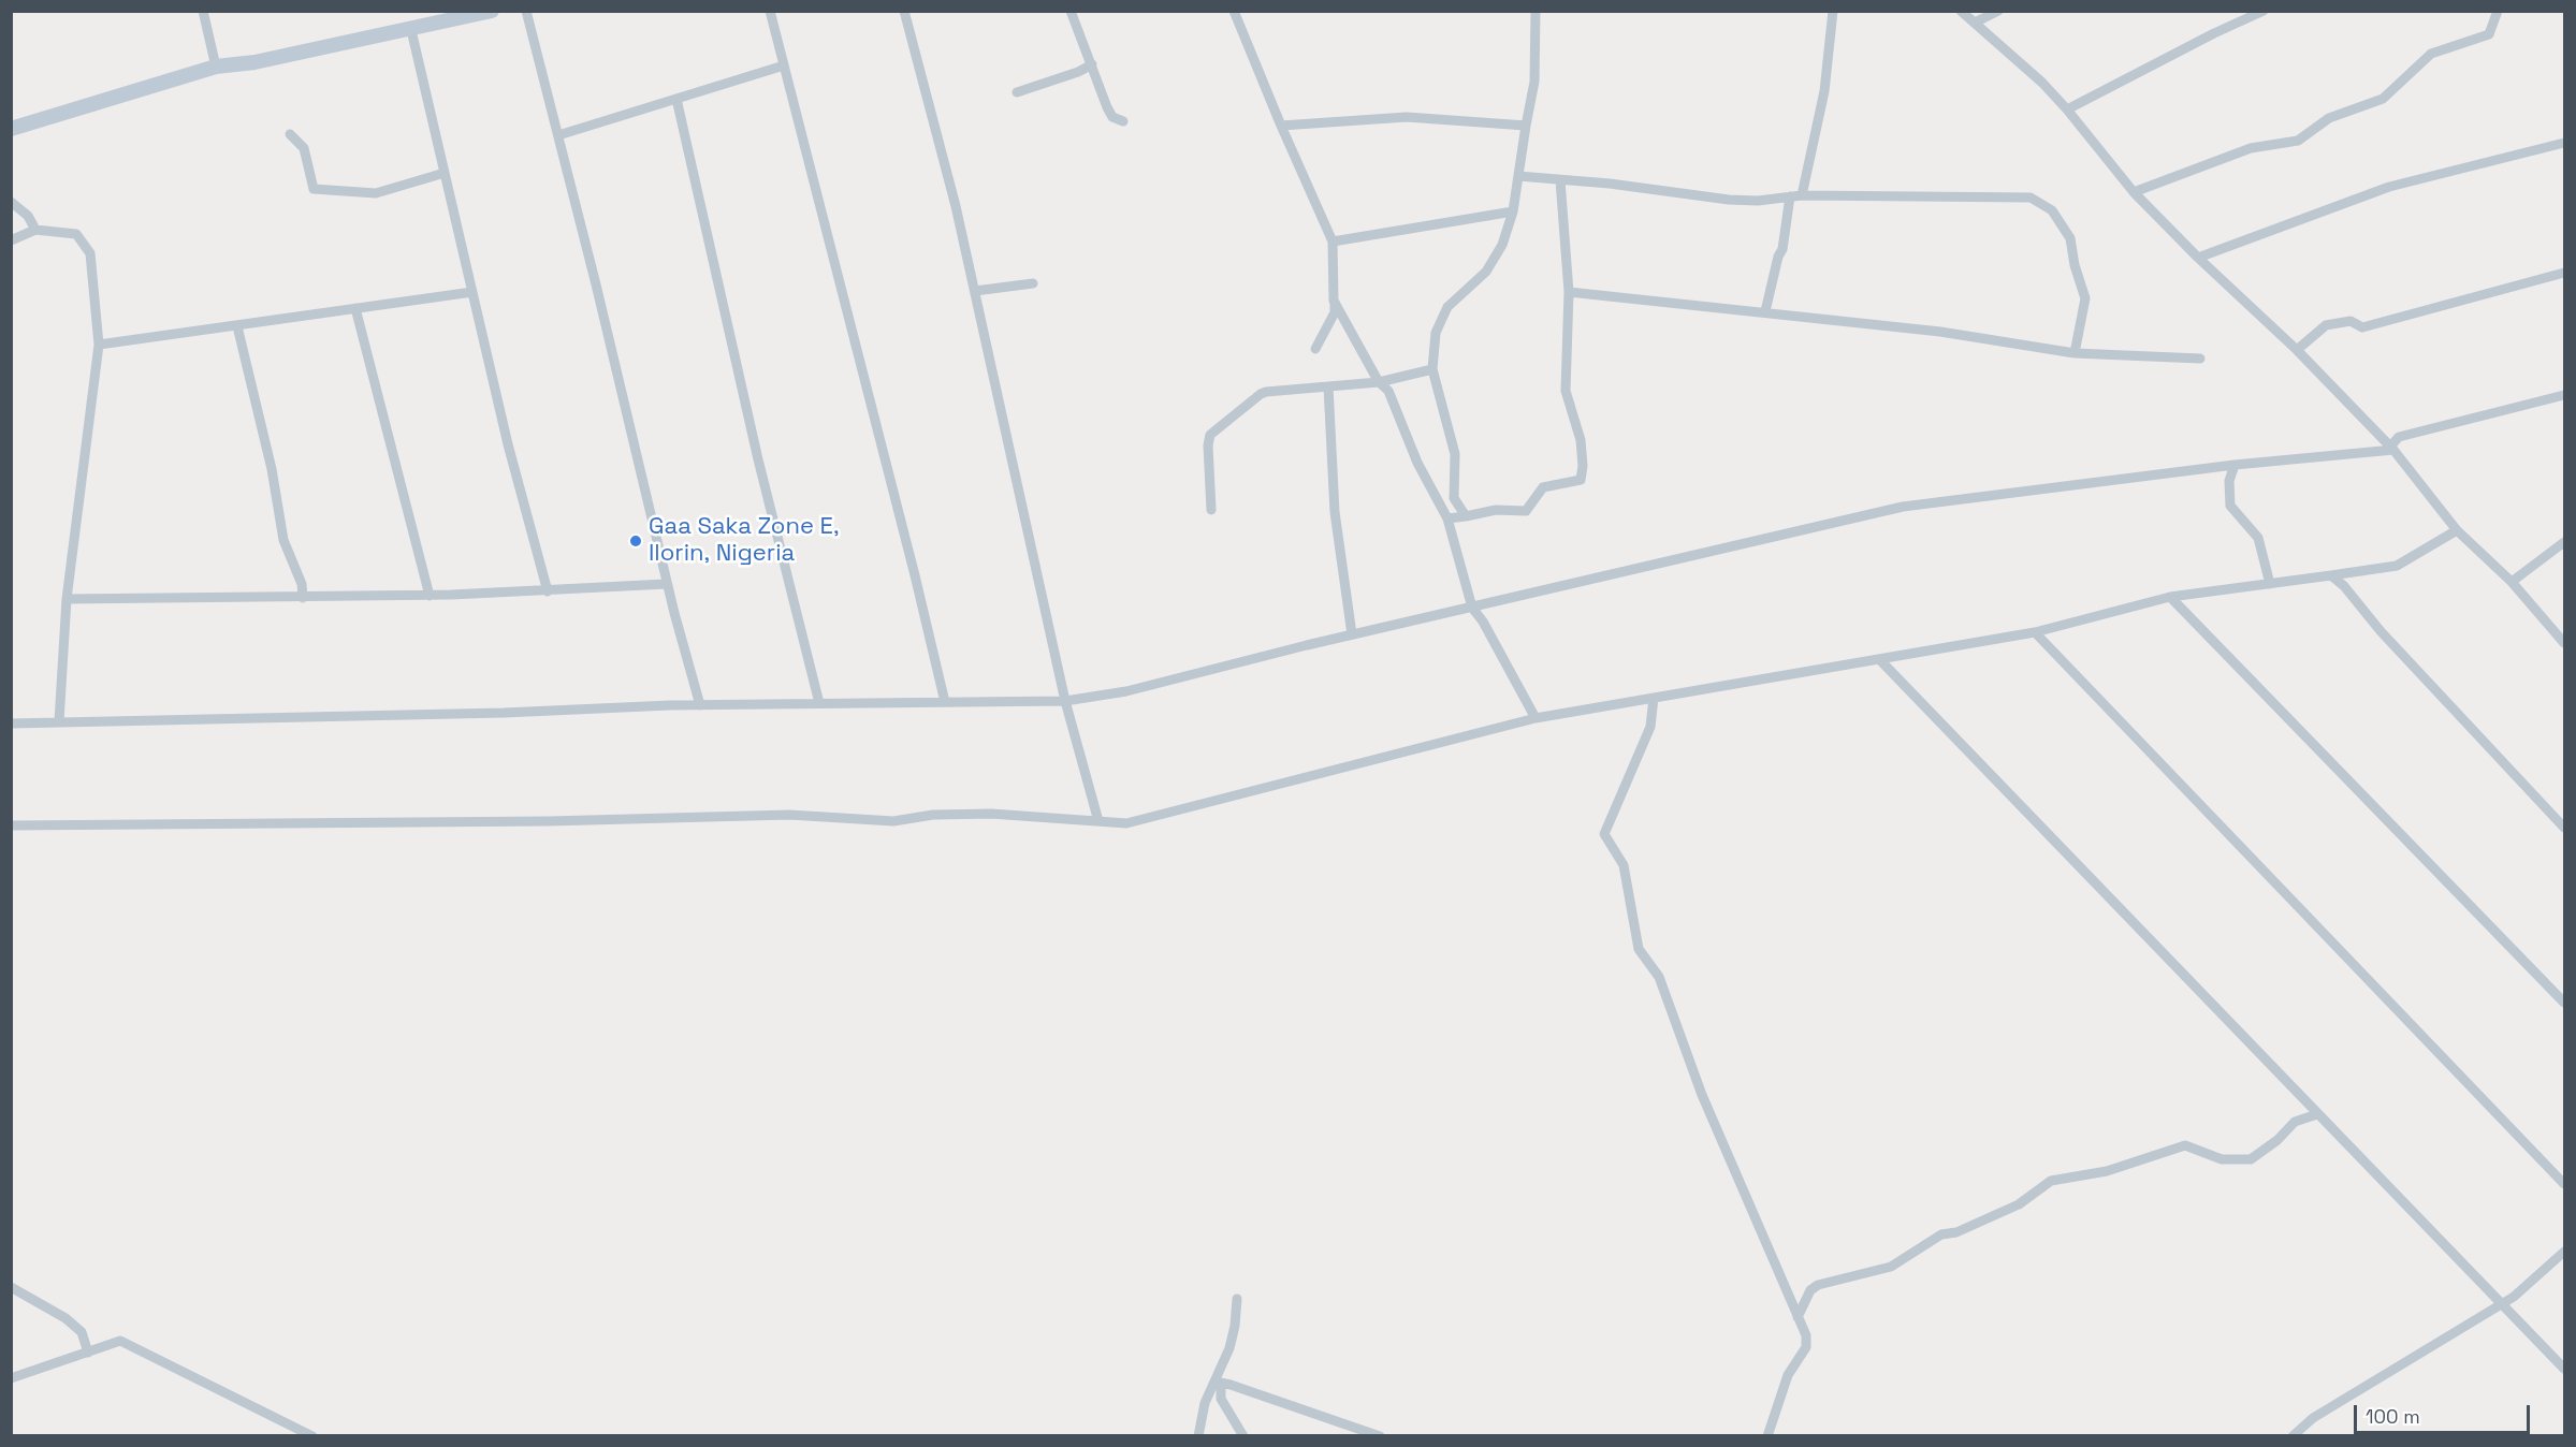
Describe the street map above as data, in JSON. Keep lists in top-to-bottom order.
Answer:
{
  "places": ["Gaa Saka Zone E, Ilorin, Nigeria"],
  "scale_bar": "100 m"
}
